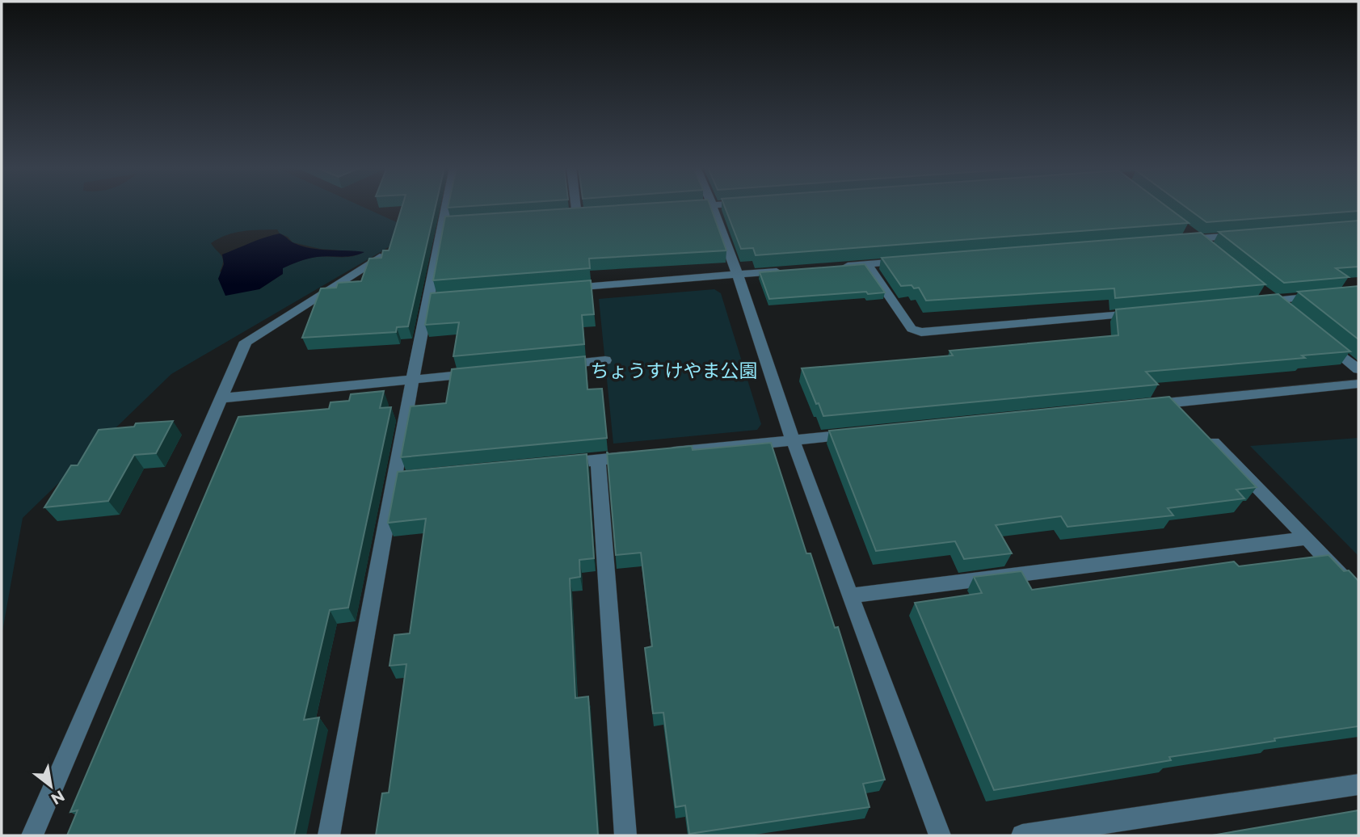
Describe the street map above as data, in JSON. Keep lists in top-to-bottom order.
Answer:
{
  "parks": ["ちょうすけやま公園"],
  "north": "bottom right"
}
